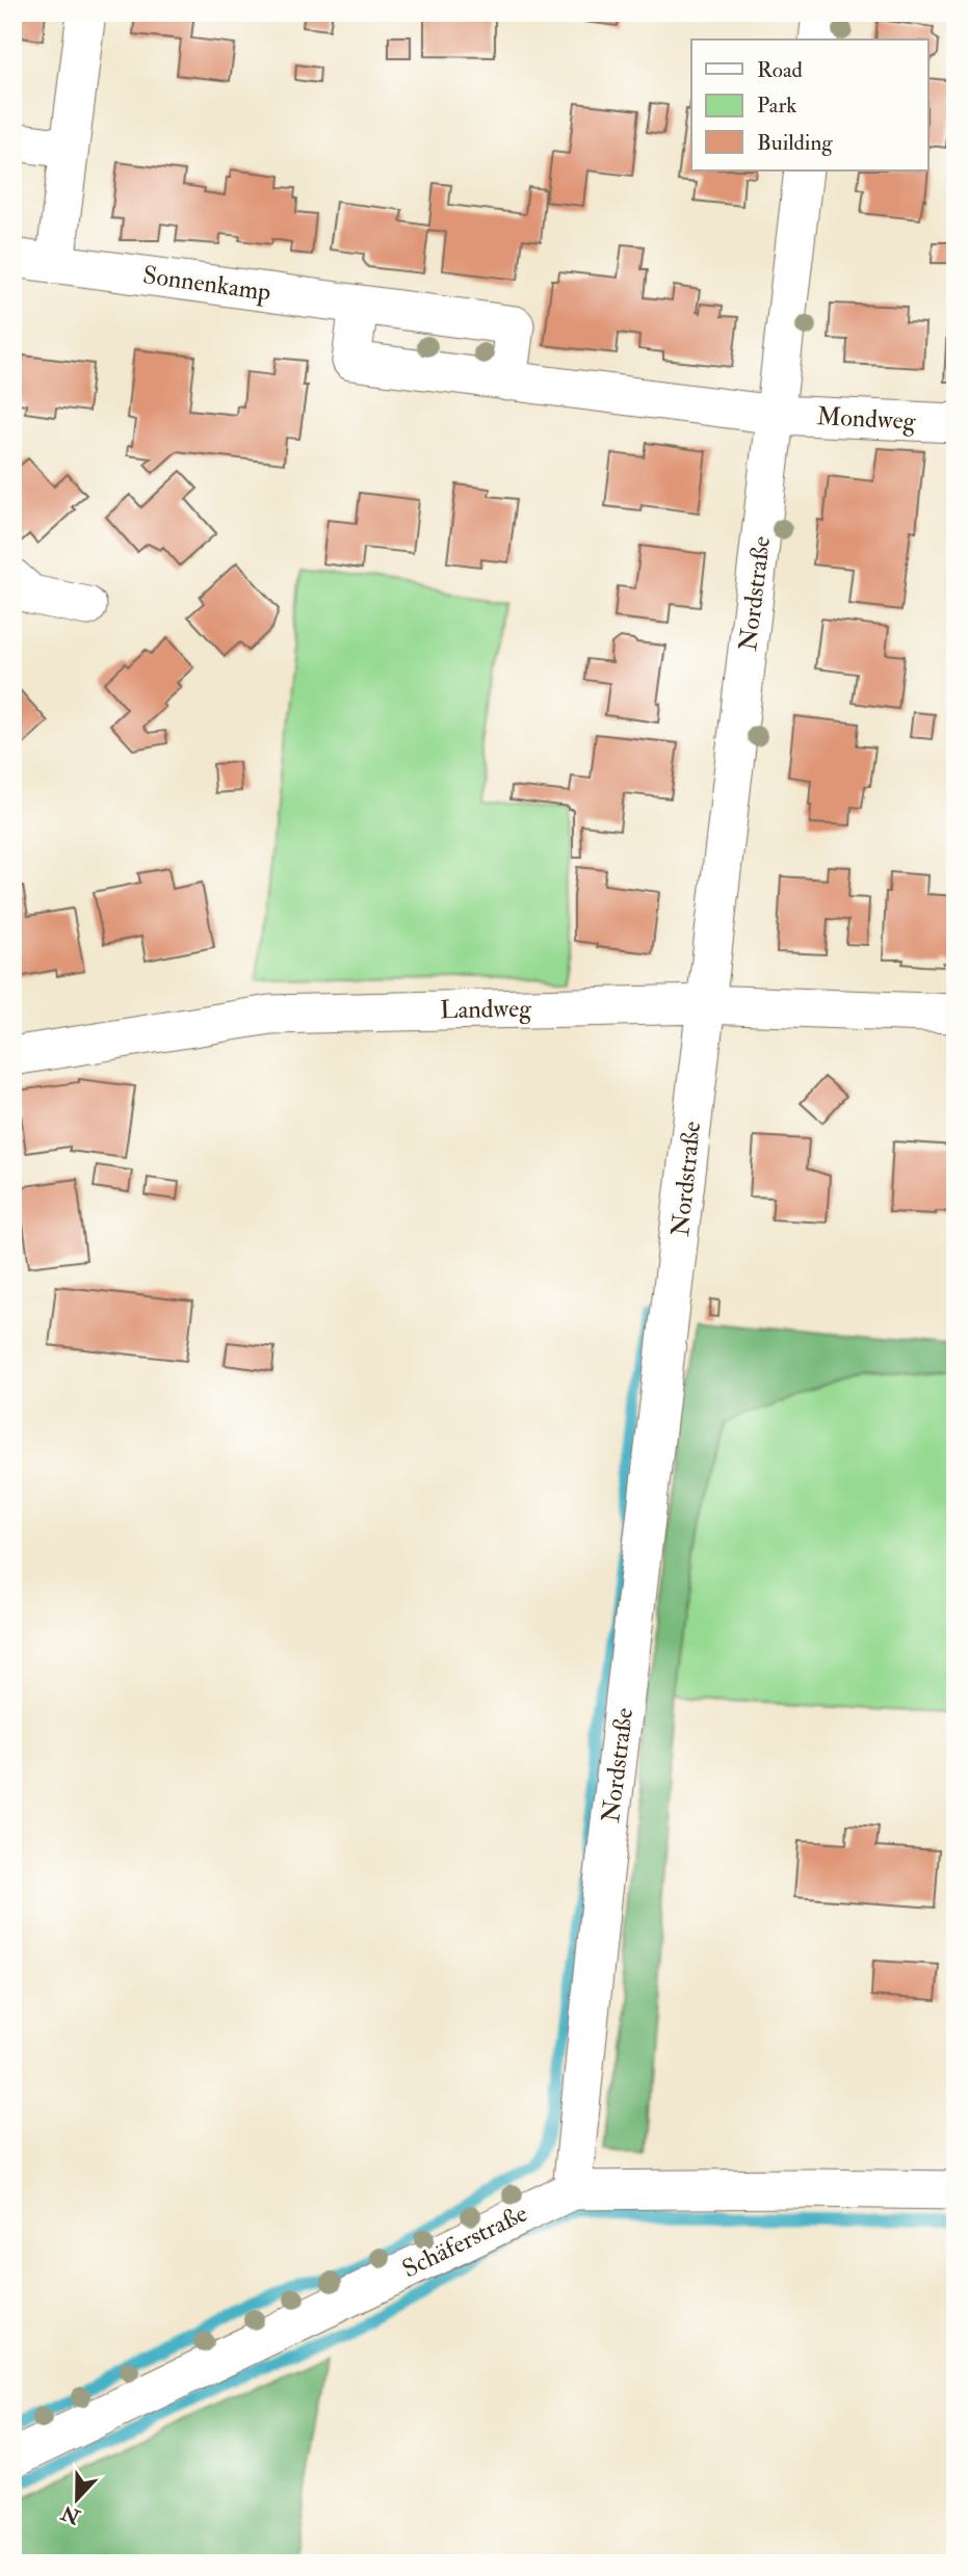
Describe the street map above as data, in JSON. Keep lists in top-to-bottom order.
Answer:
{
  "streets": {
    "street": [
      "Sonnenkamp",
      "Mondweg",
      "Nordstraße",
      "Landweg",
      "Schäferstraße"
    ]
  },
  "crossings": [
    ["Mondweg", "Nordstraße"],
    ["Nordstraße", "Landweg"],
    ["Nordstraße", "Schäferstraße"]
  ],
  "legend": ["Road", "Park", "Building"],
  "north": "bottom"
}
